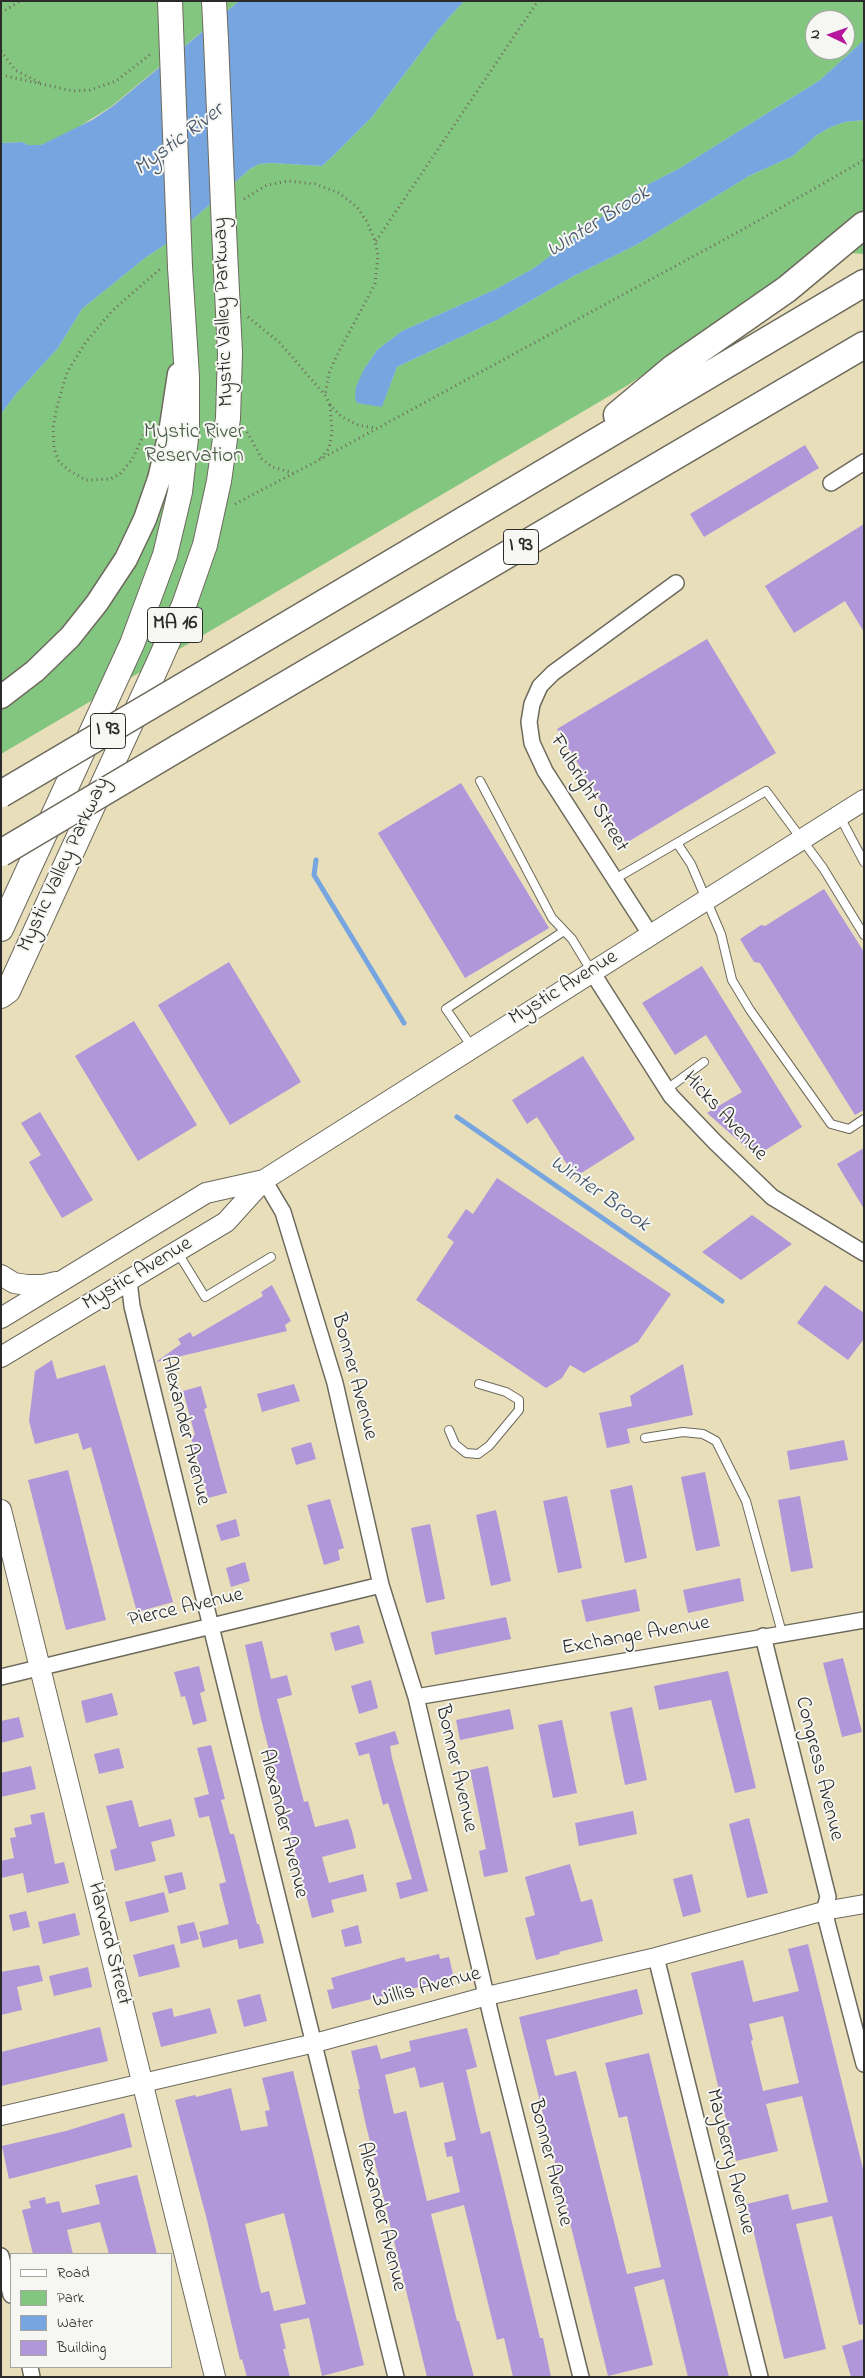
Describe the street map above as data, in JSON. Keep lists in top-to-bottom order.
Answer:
{
  "streets": {
    "highway": ["Mystic Valley Parkway", "I 93", "MA 16"],
    "main road": ["Mystic Avenue", "Harvard Street"],
    "street": [
      "Fulbright Street",
      "Hicks Avenue",
      "Bonner Avenue",
      "Alexander Avenue",
      "Pierce Avenue",
      "Exchange Avenue",
      "Congress Avenue",
      "Willis Avenue",
      "Mayberry Avenue"
    ]
  },
  "crossings": [
    ["Fulbright Street", "Mystic Avenue"],
    ["Mystic Avenue", "Hicks Avenue"],
    ["Mystic Avenue", "Bonner Avenue"],
    ["Mystic Avenue", "Alexander Avenue"],
    ["Bonner Avenue", "Pierce Avenue"],
    ["Bonner Avenue", "Exchange Avenue"],
    ["Bonner Avenue", "Willis Avenue"],
    ["Alexander Avenue", "Pierce Avenue"],
    ["Alexander Avenue", "Willis Avenue"],
    ["Pierce Avenue", "Harvard Street"],
    ["Exchange Avenue", "Congress Avenue"],
    ["Congress Avenue", "Willis Avenue"],
    ["Harvard Street", "Willis Avenue"],
    ["Willis Avenue", "Mayberry Avenue"]
  ],
  "water": ["Mystic River", "Winter Brook"],
  "parks": ["Mystic River Reservation"],
  "legend": [
    "Road",
    "Park",
    "Water",
    "Building"
  ],
  "north": "left"
}
